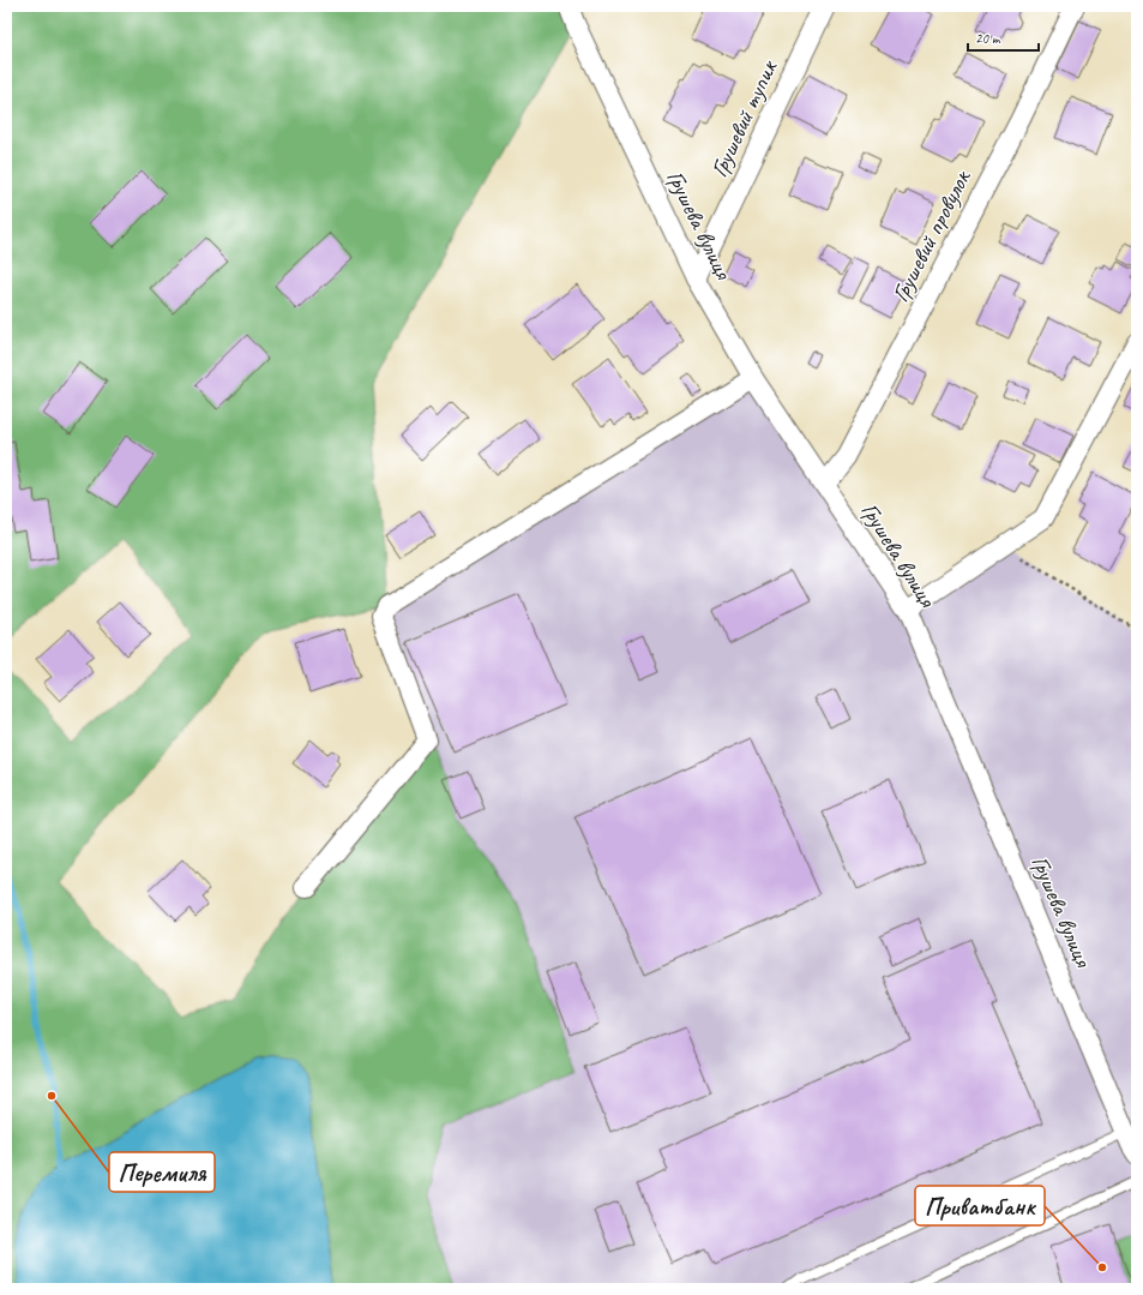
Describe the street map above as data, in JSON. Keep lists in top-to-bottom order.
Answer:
{
  "streets": {
    "street": ["Грушевий тупик", "Грушева вулиця", "Грушевий провулок"]
  },
  "crossings": [
    ["Грушевий тупик", "Грушева вулиця"],
    ["Грушева вулиця", "Грушевий провулок"]
  ],
  "places": ["Перемиля", "Приватбанк"],
  "scale_bar": "20 m"
}
